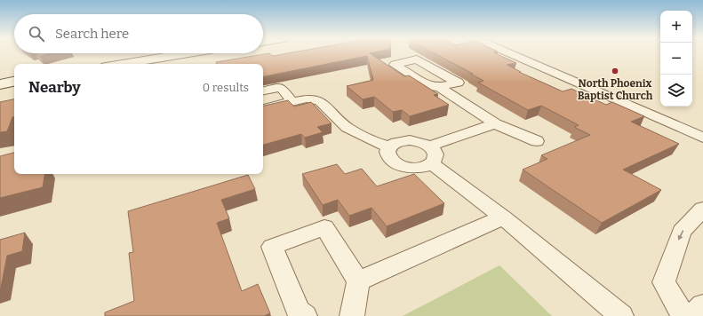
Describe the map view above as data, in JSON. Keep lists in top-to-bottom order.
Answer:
{
  "places": ["North Phoenix Baptist Church"],
  "page": {
    "map_buttons": ["+", "−"],
    "search": "Search here",
    "heading": ["Nearby", "0 results"]
  }
}
